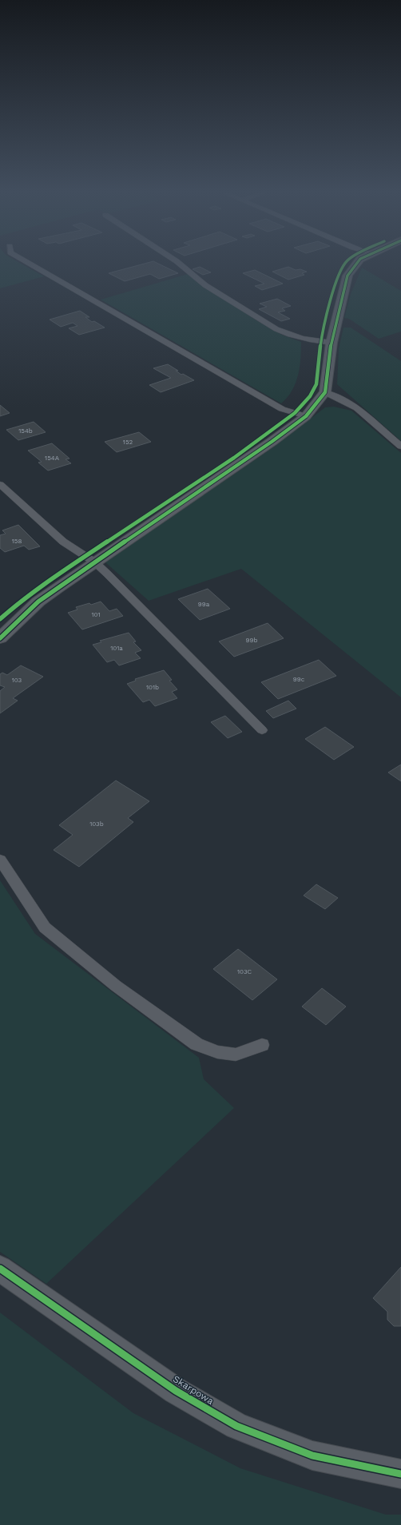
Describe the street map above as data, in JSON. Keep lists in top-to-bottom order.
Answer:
{
  "streets": {
    "street": ["Skarpowa"]
  },
  "house_numbers": [
    "154b",
    "152",
    "154A",
    "158",
    "99a",
    "101",
    "99b",
    "101a",
    "99c",
    "103",
    "101b",
    "103b",
    "103C"
  ]
}
